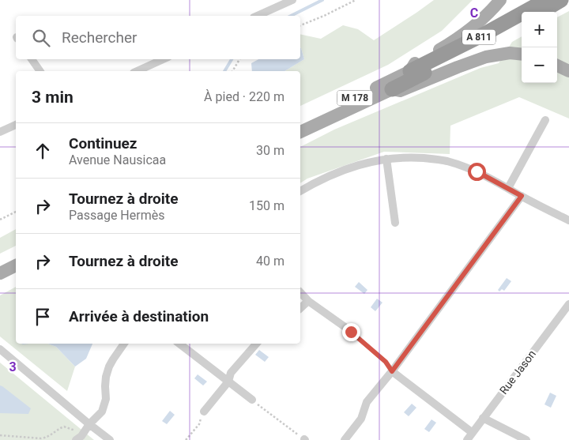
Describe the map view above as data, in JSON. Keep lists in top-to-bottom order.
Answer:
{
  "streets": {
    "highway": ["A 811"],
    "main road": ["M 178"],
    "street": ["Rue Jason"]
  },
  "crossings": [
    ["A 811", "M 178"]
  ],
  "page": {
    "map_buttons": ["+", "−"],
    "search": "Rechercher",
    "heading": ["3 min", "À pied · 220 m"],
    "list": [
      ["Continuez", "Avenue Nausicaa", "30 m"],
      ["Tournez à droite", "Passage Hermès", "150 m"],
      ["Tournez à droite", "40 m"],
      "Arrivée à destination"
    ]
  },
  "grid": {
    "columns": ["C"],
    "rows": ["3"]
  }
}
